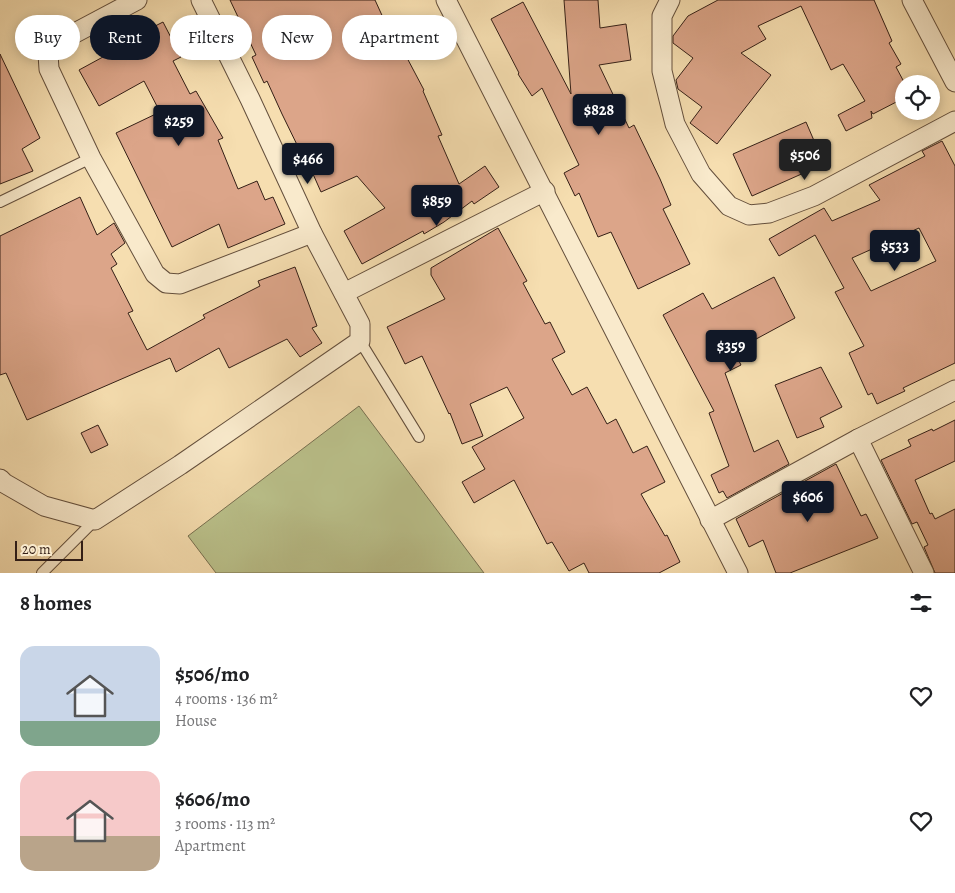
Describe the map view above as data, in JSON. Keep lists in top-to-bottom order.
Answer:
{
  "scale_bar": "20 m",
  "page": {
    "chip": [
      "Buy",
      "Rent",
      "Filters",
      "New",
      "Apartment"
    ],
    "price": [
      "$828",
      "$259",
      "$506",
      "$466",
      "$859",
      "$533",
      "$359",
      "$606"
    ],
    "scale": "20 m",
    "heading": "8 homes",
    "list": [
      {
        "name": "$506/mo",
        "note": "4 rooms · 136 m² · House"
      },
      {
        "name": "$606/mo",
        "note": "3 rooms · 113 m² · Apartment"
      }
    ]
  }
}
